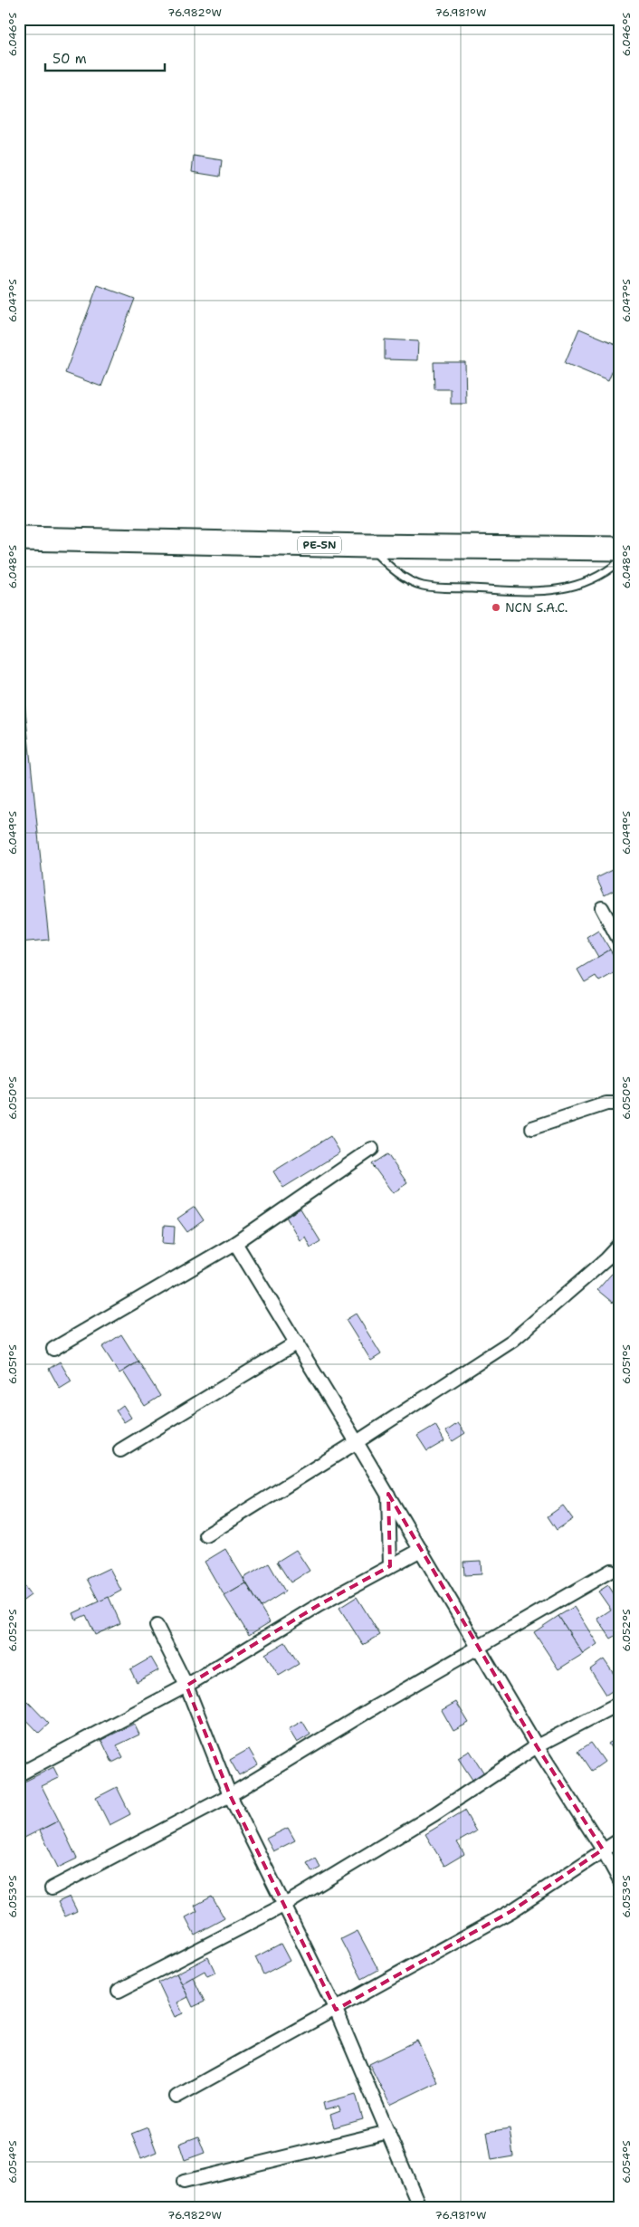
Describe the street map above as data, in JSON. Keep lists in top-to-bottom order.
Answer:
{
  "streets": {
    "highway": ["PE-5N"]
  },
  "places": ["NCN S.A.C."],
  "scale_bar": "50 m",
  "coordinates": [
    "76.982°W",
    "76.981°W",
    "6.046°S",
    "6.047°S",
    "6.048°S",
    "6.049°S",
    "6.050°S",
    "6.051°S",
    "6.052°S",
    "6.053°S",
    "6.054°S"
  ]
}
